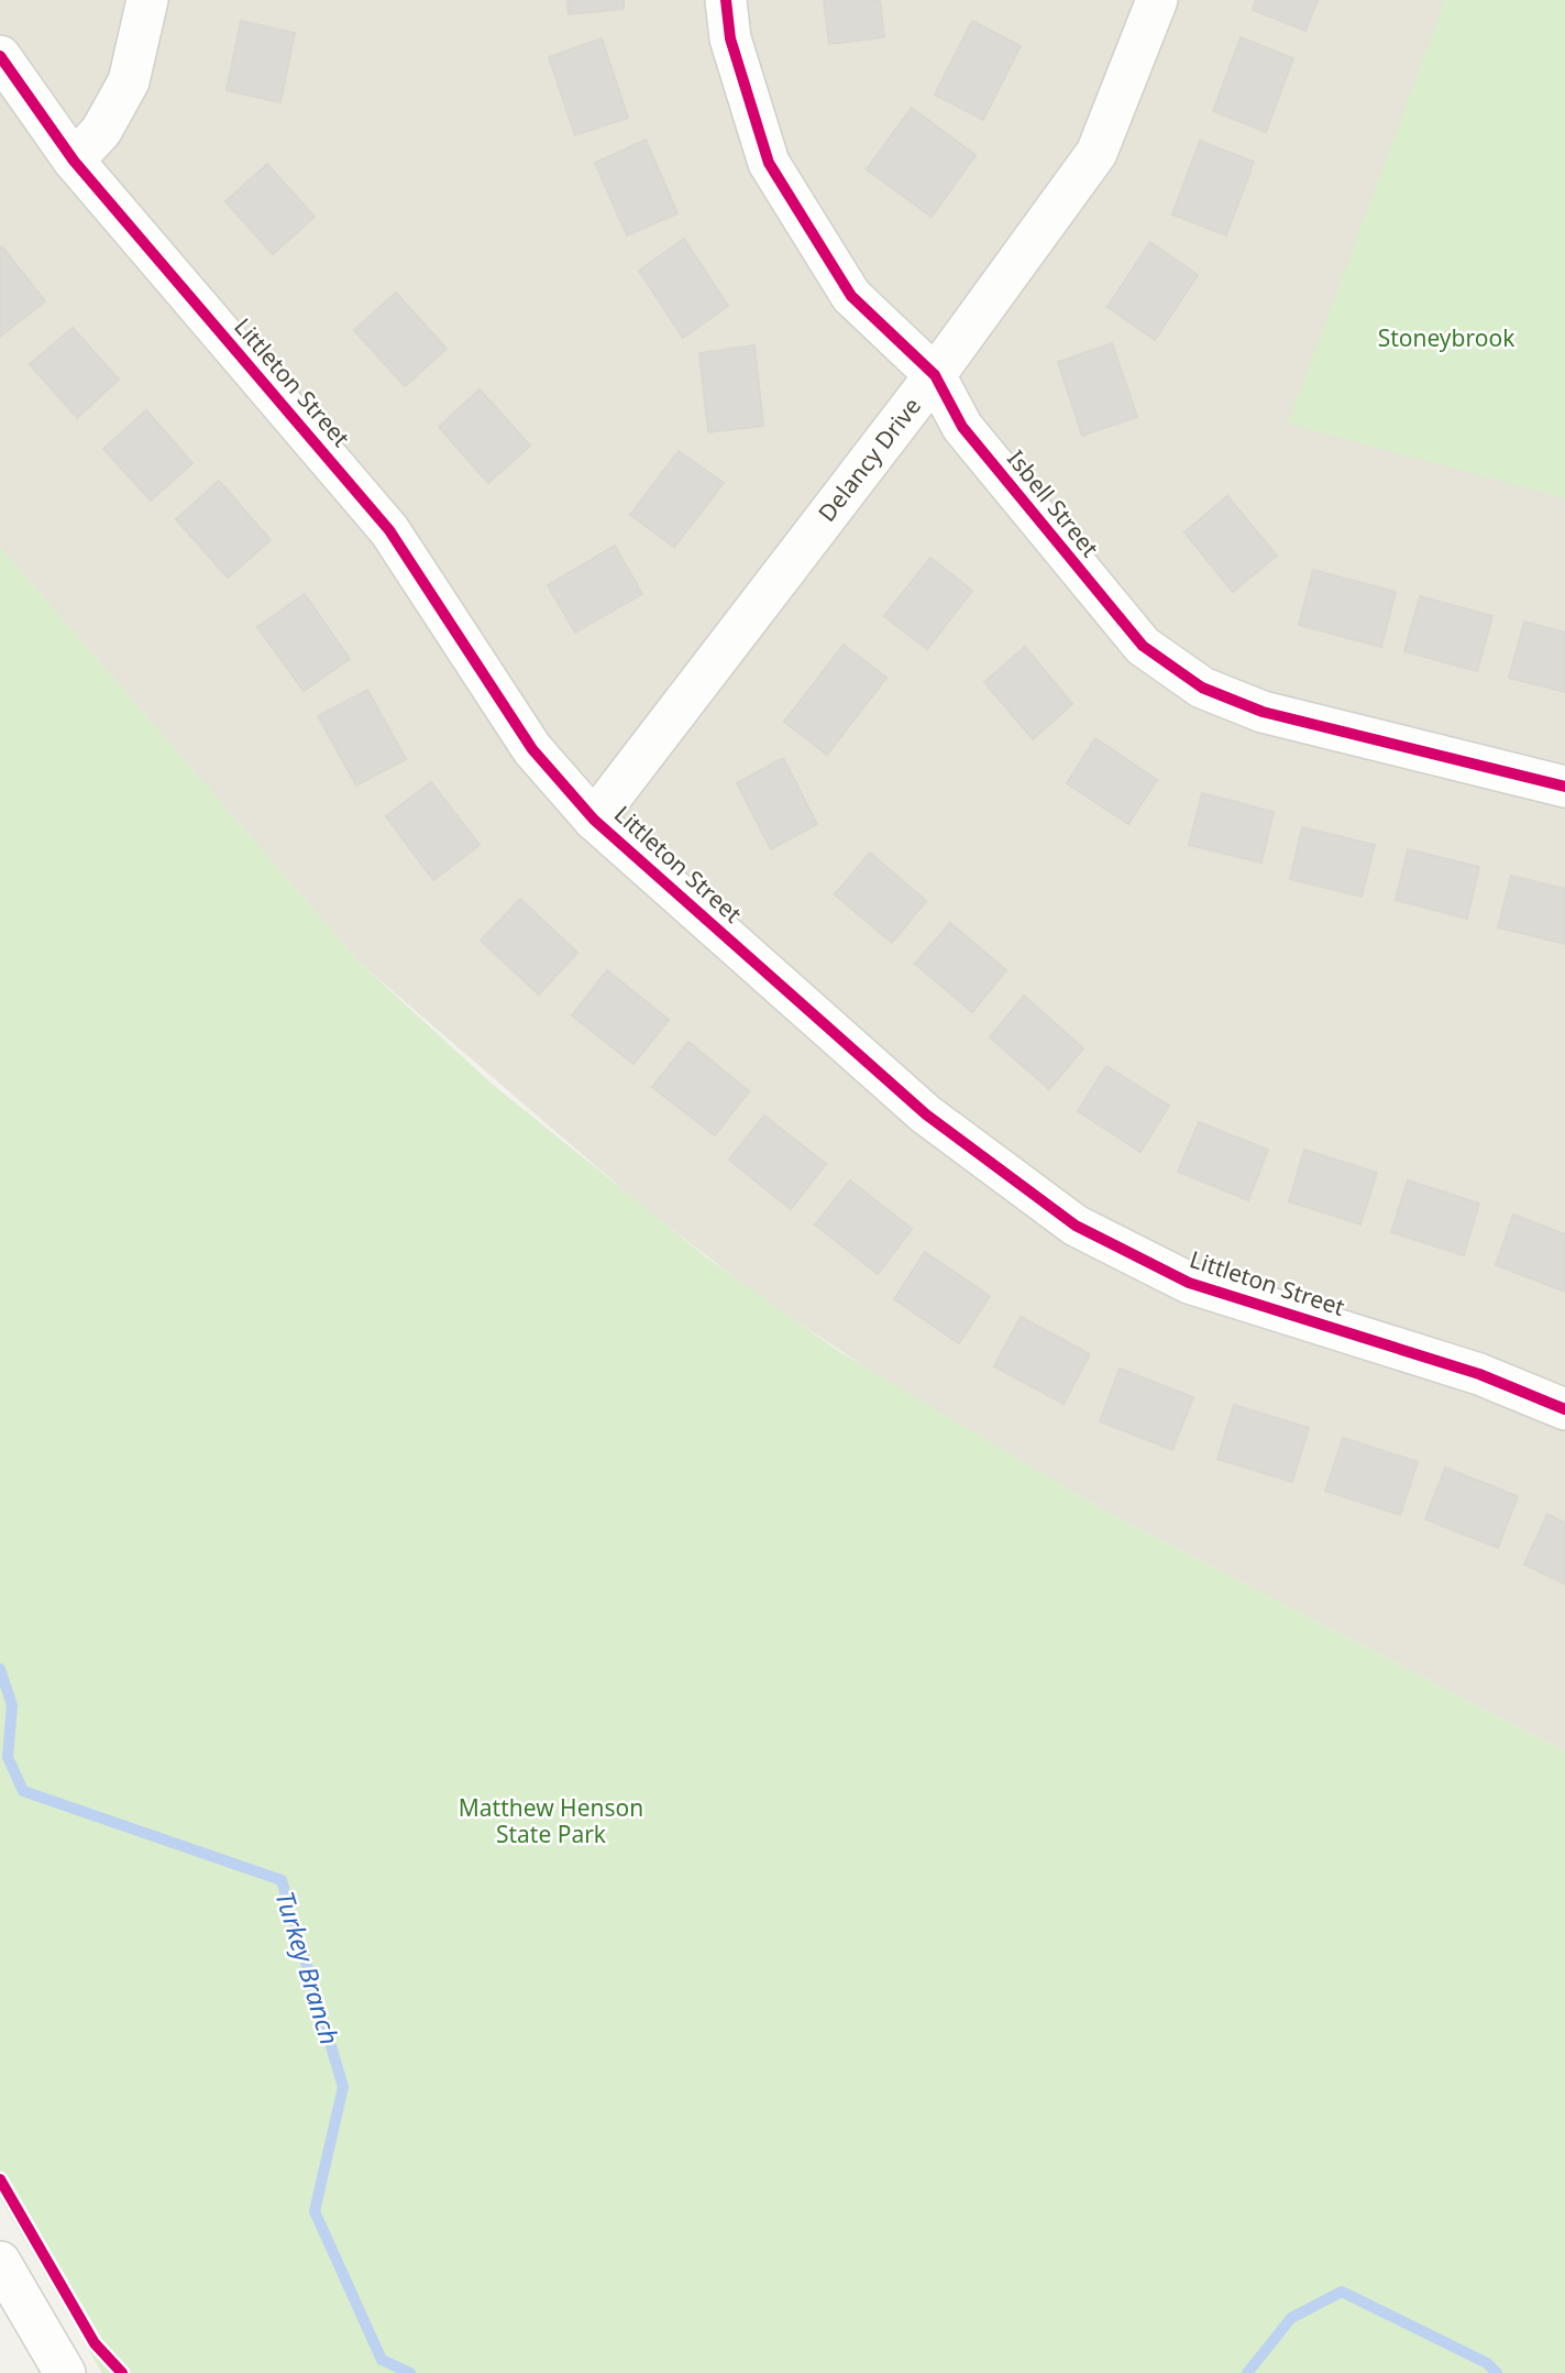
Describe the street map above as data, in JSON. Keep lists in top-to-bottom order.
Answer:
{
  "streets": {
    "street": ["Littleton Street", "Delancy Drive", "Isbell Street"]
  },
  "crossings": [
    ["Littleton Street", "Delancy Drive"],
    ["Delancy Drive", "Isbell Street"]
  ],
  "water": ["Turkey Branch"],
  "parks": ["Stoneybrook", "Matthew Henson State Park"]
}
